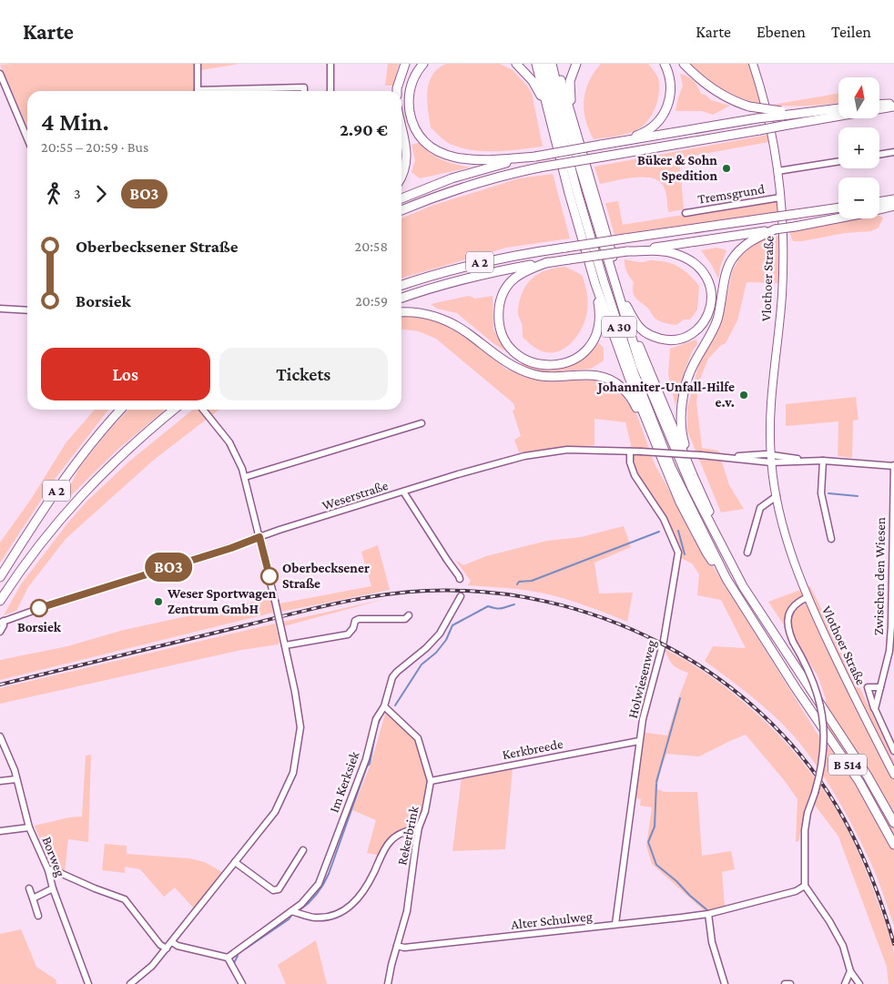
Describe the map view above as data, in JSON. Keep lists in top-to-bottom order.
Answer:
{
  "streets": {
    "highway": ["A 2", "A 30", "B 514"],
    "main road": ["Vlothoer Straße"],
    "street": [
      "Tremsgrund",
      "Weserstraße",
      "Zwischen den Wiesen",
      "Holwiesenweg",
      "Kerkbreede",
      "Im Kerksiek",
      "Rekerbrink",
      "Borweg",
      "Alter Schulweg"
    ]
  },
  "crossings": [
    ["Tremsgrund", "Vlothoer Straße"],
    ["Vlothoer Straße", "Weserstraße"],
    ["A 30", "B 514"],
    ["Weserstraße", "Zwischen den Wiesen"],
    ["Weserstraße", "Holwiesenweg"],
    ["Holwiesenweg", "Kerkbreede"],
    ["Holwiesenweg", "Alter Schulweg"],
    ["Kerkbreede", "Rekerbrink"],
    ["Im Kerksiek", "Rekerbrink"],
    ["Rekerbrink", "Alter Schulweg"]
  ],
  "places": [
    "Büker & Sohn Spedition",
    "Johanniter-Unfall-Hilfe e.v.",
    "Oberbecksener Straße",
    "Weser Sportwagen Zentrum GmbH",
    "Borsiek"
  ],
  "lines": ["bus line BO3"],
  "north": "top",
  "page": {
    "header": "Karte",
    "nav": ["Karte", "Ebenen", "Teilen"],
    "on_map": "BO3",
    "map_buttons": ["+", "−"],
    "heading": ["4 Min.", "20:55 – 20:59 · Bus", "2.90 €"],
    "legs": ["3", "BO3"],
    "list": [
      {
        "name": "Oberbecksener Straße",
        "value": "20:58"
      },
      {
        "name": "Borsiek",
        "value": "20:59"
      }
    ],
    "buttons": ["Los", "Tickets"]
  }
}
